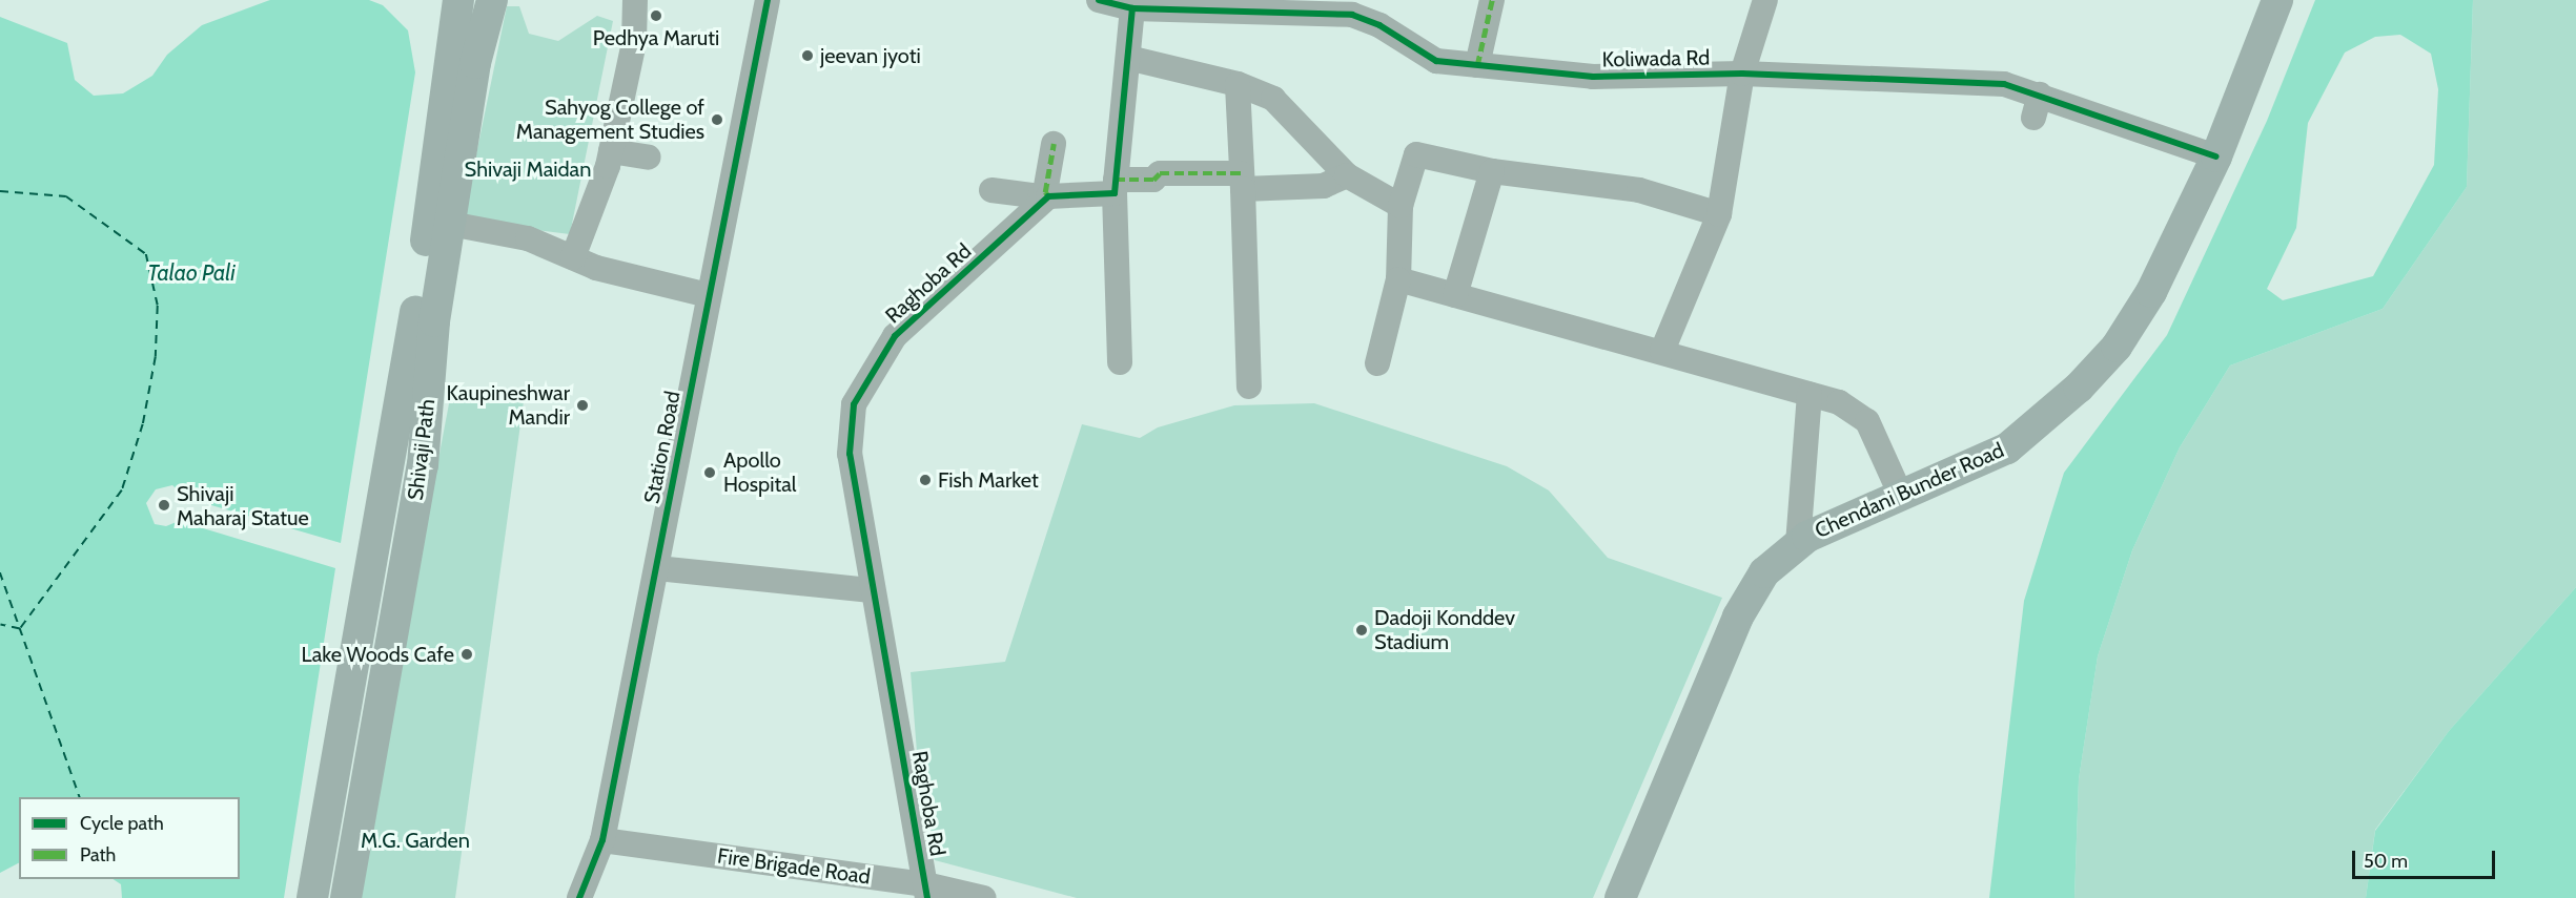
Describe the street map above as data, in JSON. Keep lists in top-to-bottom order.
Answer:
{
  "streets": {
    "main road": ["Shivaji Path", "Chendani Bunder Road"],
    "street": [
      "Koliwada Rd",
      "Raghoba Rd",
      "Station Road",
      "Fire Brigade Road"
    ]
  },
  "crossings": [
    ["Koliwada Rd", "Chendani Bunder Road"],
    ["Raghoba Rd", "Fire Brigade Road"],
    ["Station Road", "Fire Brigade Road"]
  ],
  "water": ["Talao Pali"],
  "parks": ["Shivaji Maidan", "M.G. Garden"],
  "places": [
    "Pedhya Maruti",
    "jeevan jyoti",
    "Sahyog College of Management Studies",
    "Kaupineshwar Mandir",
    "Apollo Hospital",
    "Fish Market",
    "Shivaji Maharaj Statue",
    "Dadoji Konddev Stadium",
    "Lake Woods Cafe"
  ],
  "legend": ["Cycle path", "Path"],
  "scale_bar": "50 m"
}
